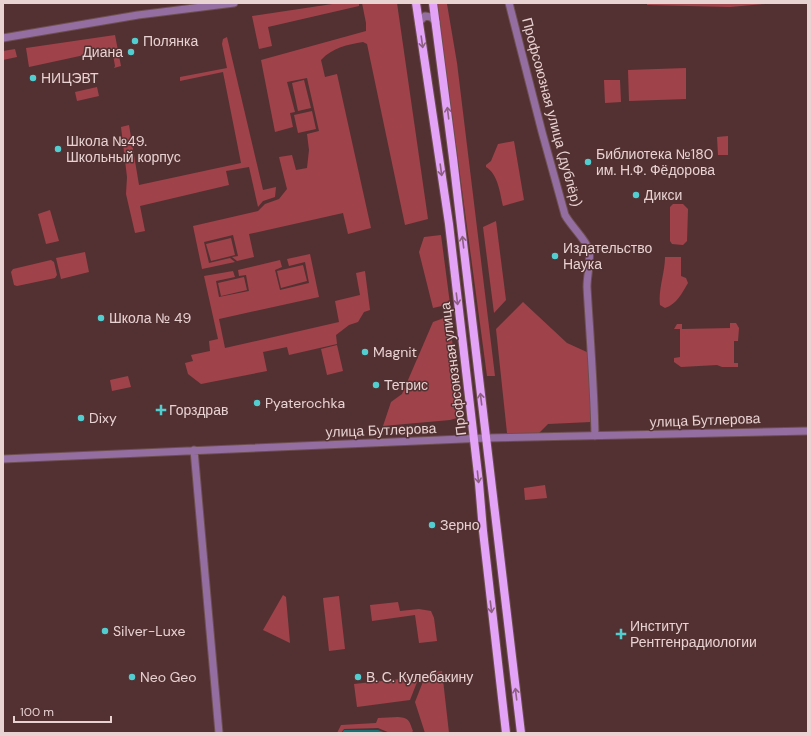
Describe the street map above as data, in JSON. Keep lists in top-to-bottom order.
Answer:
{
  "streets": {
    "main road": ["Профсоюзная улица"],
    "street": ["Профсоюзная улица (дублёр)", "улица Бутлерова"]
  },
  "crossings": [
    ["Профсоюзная улица (дублёр)", "улица Бутлерова"],
    ["Профсоюзная улица", "улица Бутлерова"]
  ],
  "places": {
    "other": [
      "Полянка",
      "Диана",
      "НИЦЭВТ",
      "Школа №49. Школьный корпус",
      "Библиотека №180 им. Н.Ф. Фёдорова",
      "Дикси",
      "Издательство Наука",
      "Школа № 49",
      "Magnit",
      "Тетрис",
      "Pyaterochka",
      "Dixy",
      "Зерно",
      "Silver-Luxe",
      "Neo Geo",
      "В. С. Кулебакину"
    ],
    "health": ["Горздрав", "Институт Рентгенрадиологии"]
  },
  "scale_bar": "100 m"
}
